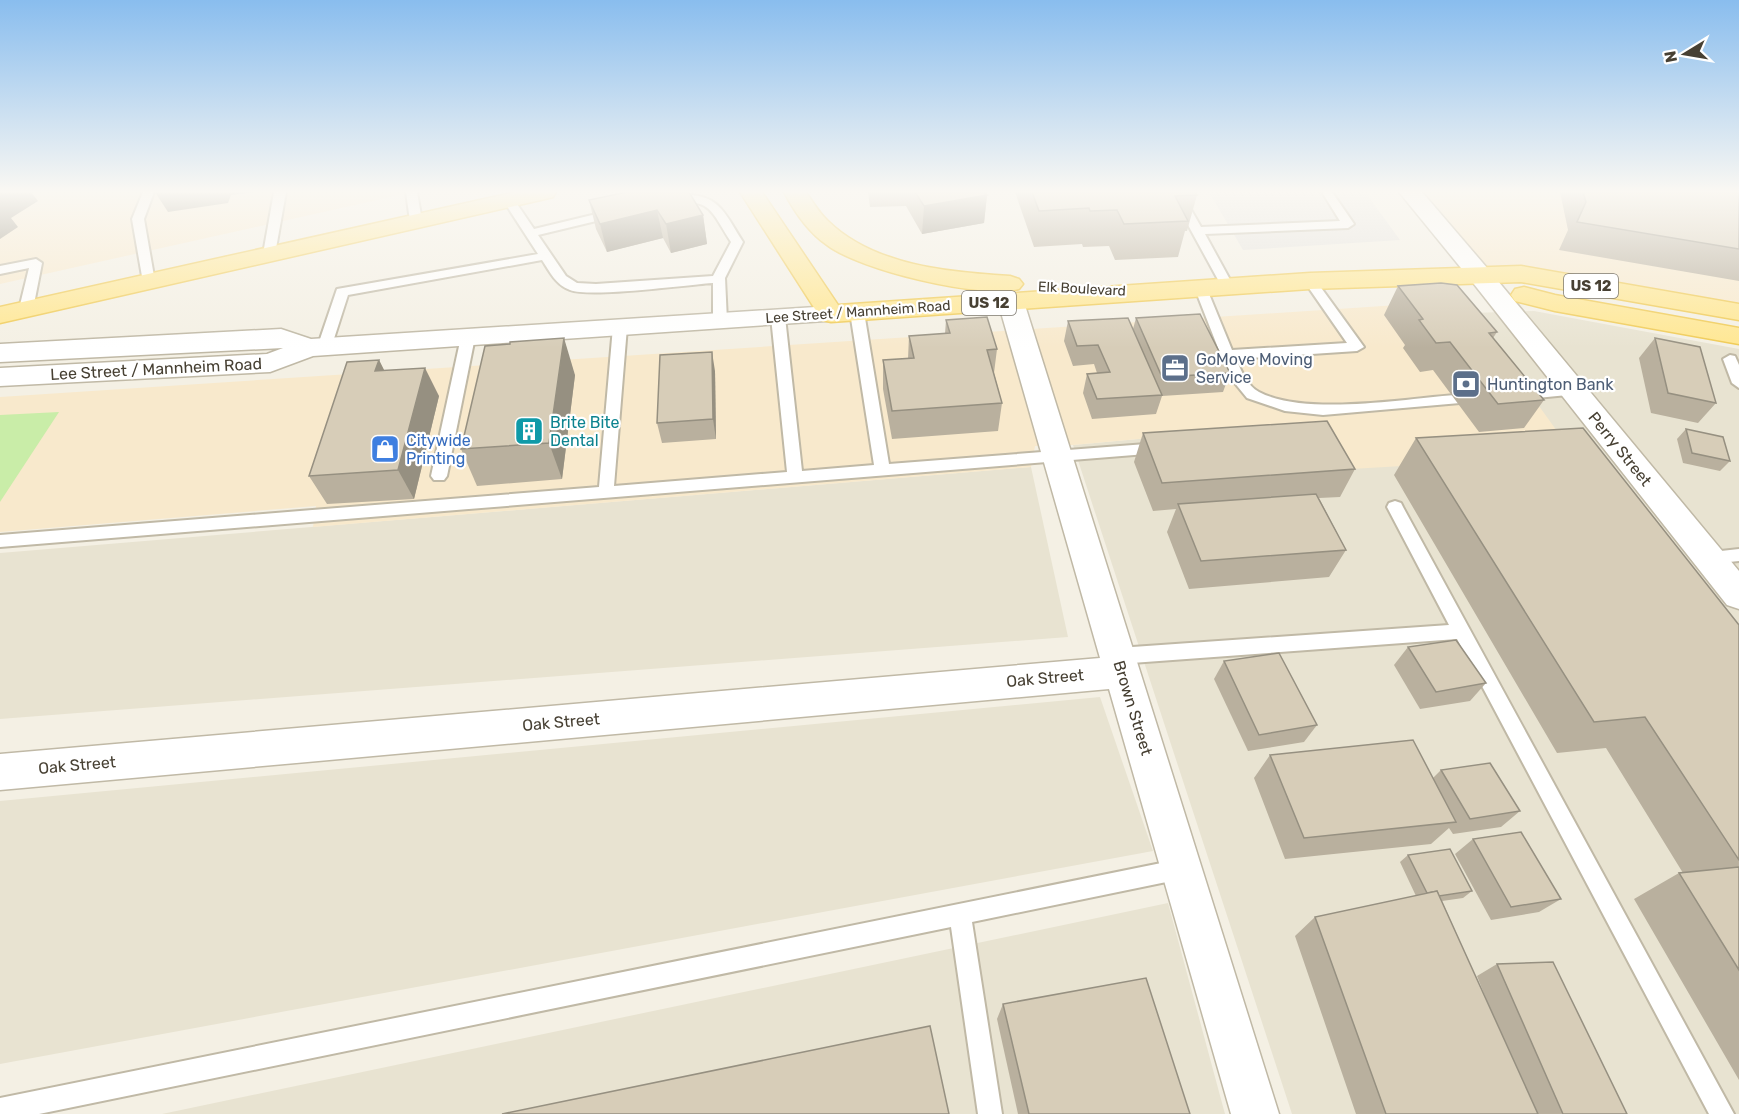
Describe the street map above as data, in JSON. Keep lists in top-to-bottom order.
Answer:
{
  "streets": {
    "main road": ["US 12", "Elk Boulevard", "Lee Street / Mannheim Road"],
    "street": ["Perry Street", "Oak Street", "Brown Street"]
  },
  "crossings": [
    ["Elk Boulevard", "Lee Street / Mannheim Road"],
    ["Lee Street / Mannheim Road", "Perry Street"],
    ["Lee Street / Mannheim Road", "Brown Street"],
    ["Oak Street", "Brown Street"]
  ],
  "places": {
    "office": ["GoMove Moving Service"],
    "bank": ["Huntington Bank"],
    "building": ["Brite Bite Dental"],
    "shop": ["Citywide Printing"]
  },
  "north": "left"
}
